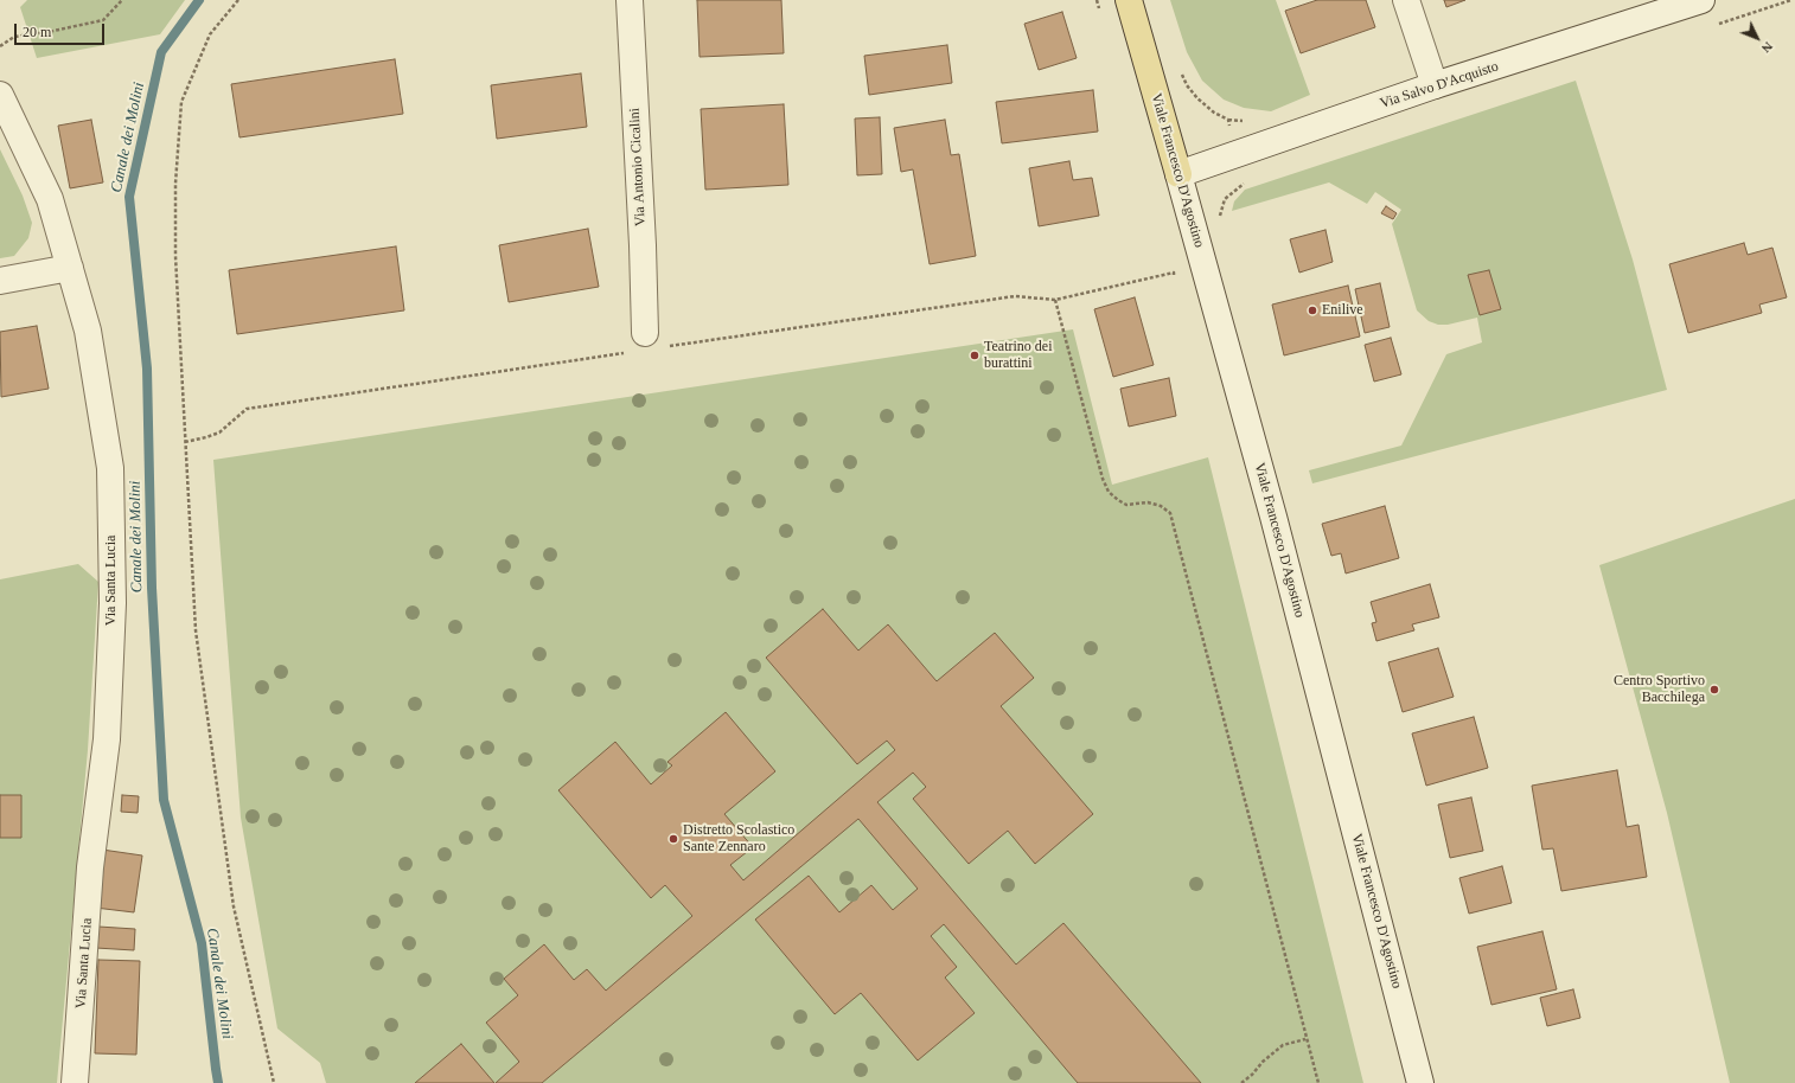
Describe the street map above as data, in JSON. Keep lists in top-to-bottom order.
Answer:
{
  "streets": {
    "main road": ["Viale Francesco D'Agostino"],
    "street": ["Via Salvo D'Acquisto", "Via Antonio Cicalini", "Via Santa Lucia"]
  },
  "crossings": [
    ["Via Salvo D'Acquisto", "Viale Francesco D'Agostino"]
  ],
  "water": ["Canale dei Molini"],
  "places": [
    "Enilive",
    "Teatrino dei burattini",
    "Centro Sportivo Bacchilega",
    "Distretto Scolastico Sante Zennaro"
  ],
  "scale_bar": "20 m",
  "north": "bottom right"
}
